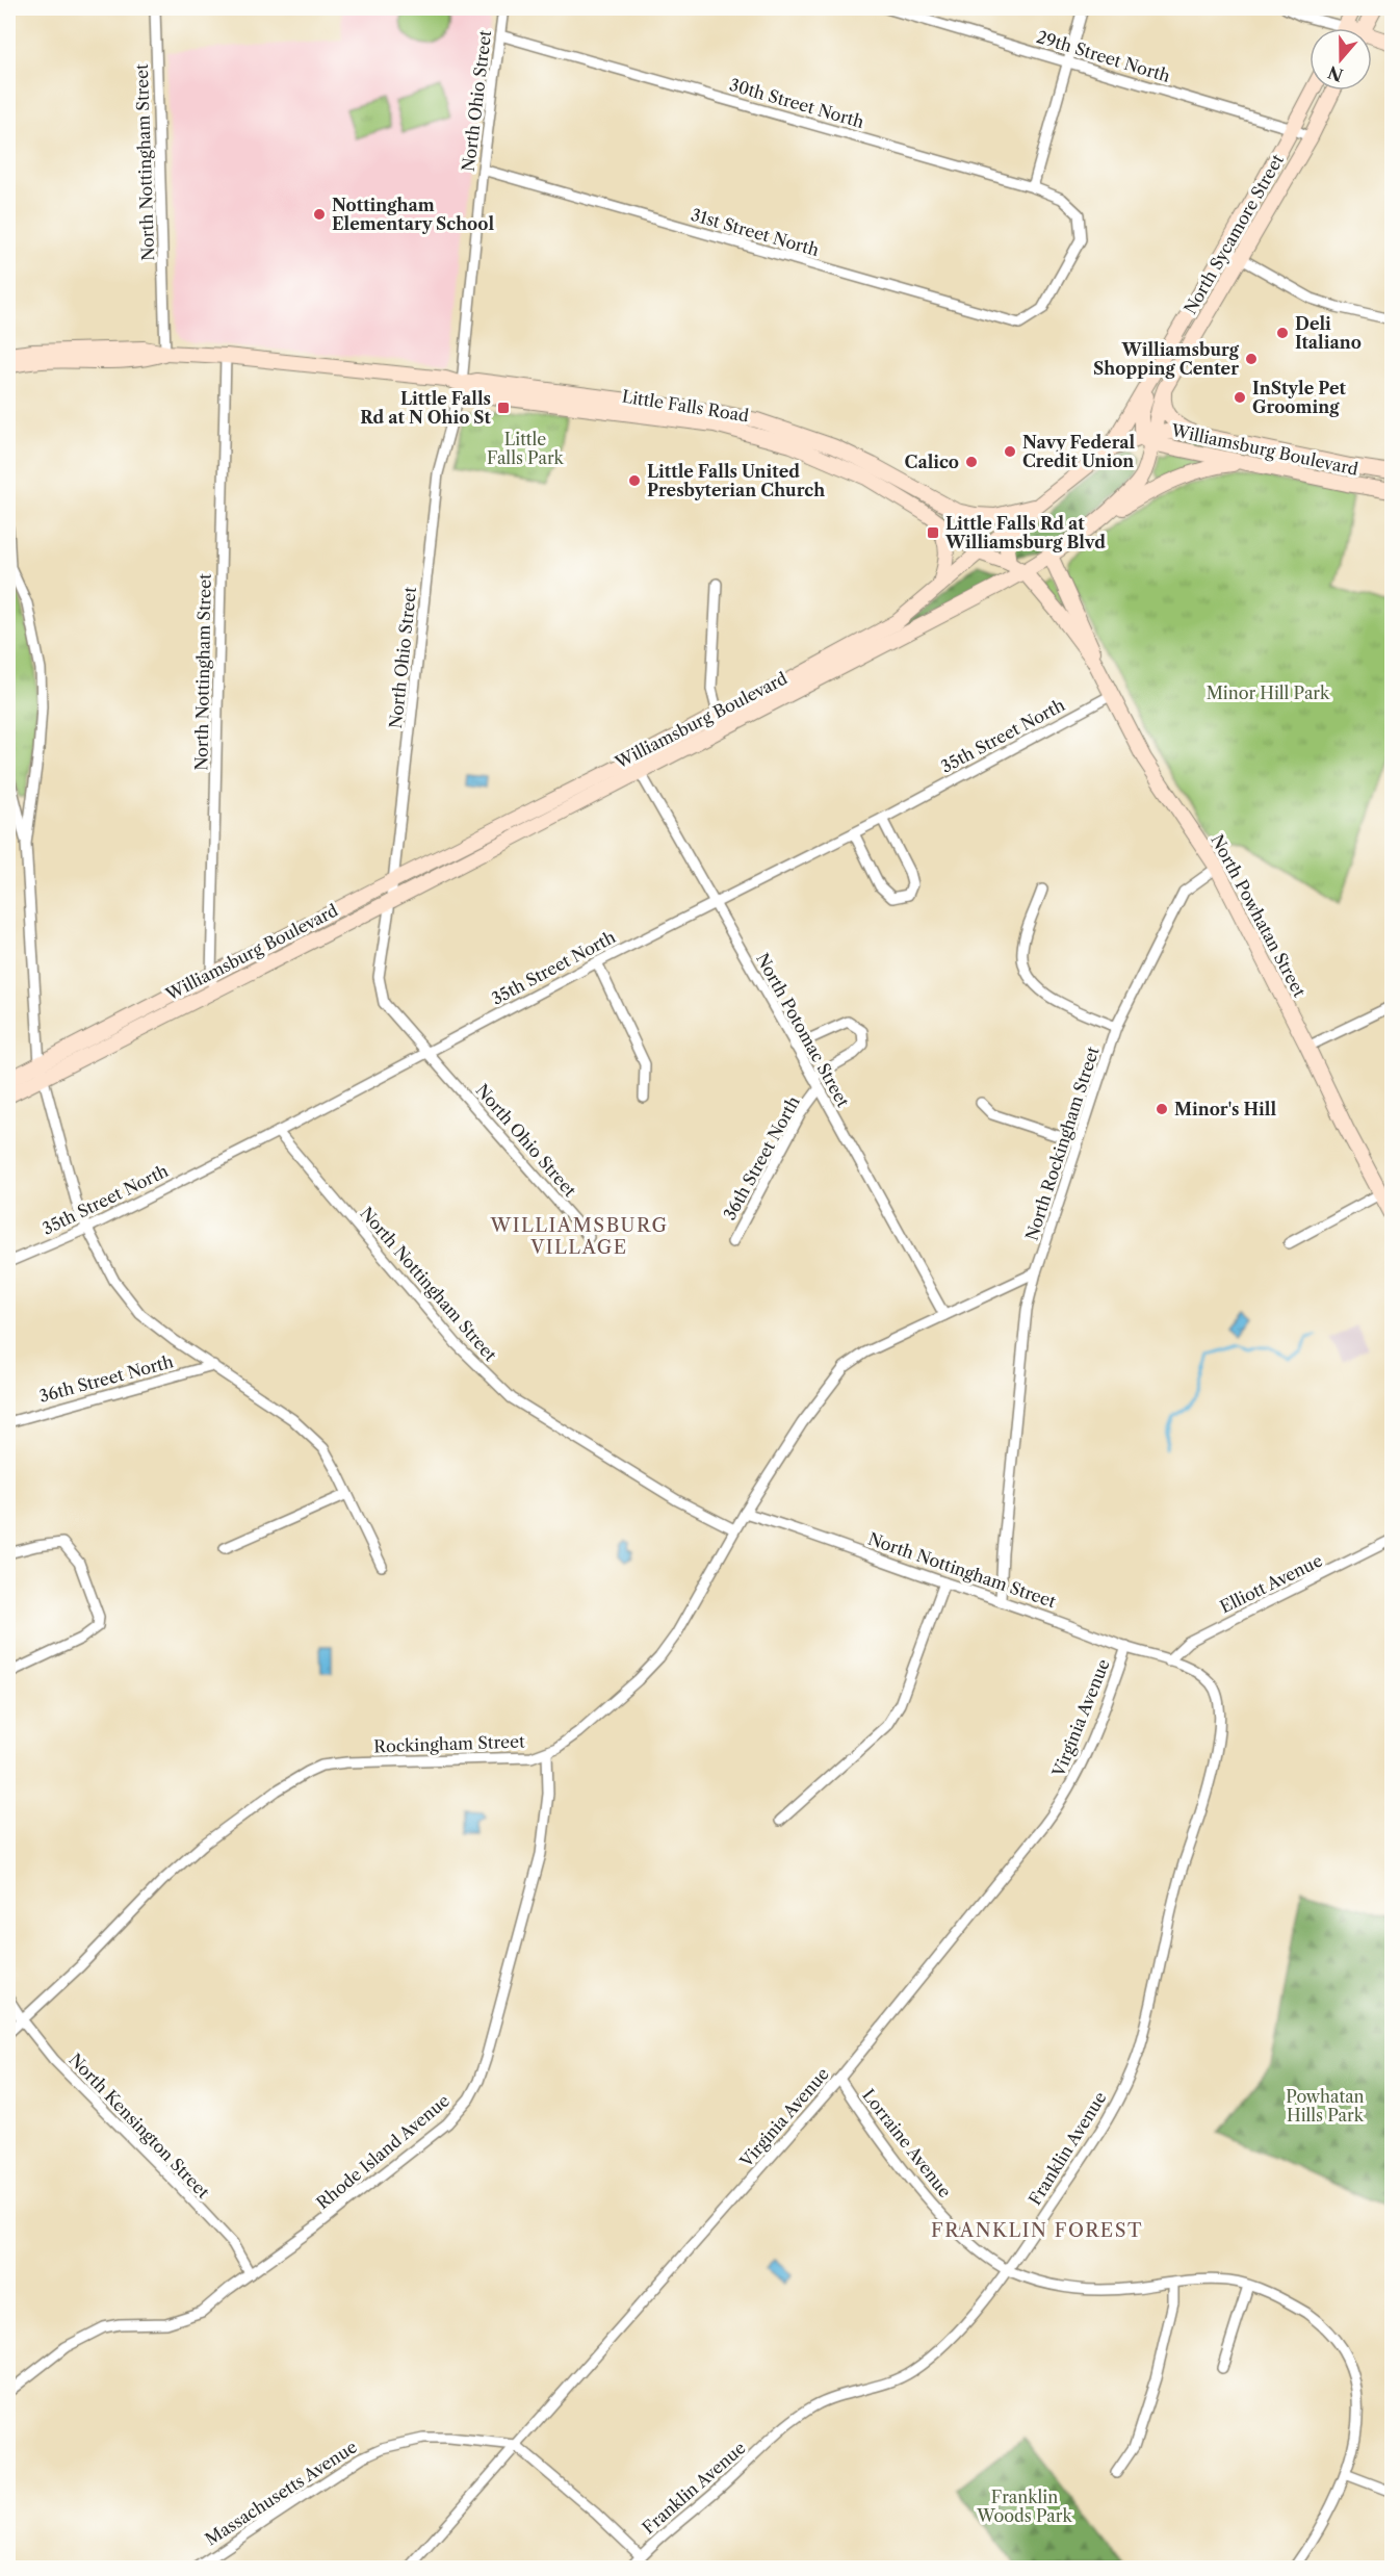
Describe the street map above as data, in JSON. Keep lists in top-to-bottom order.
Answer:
{
  "streets": {
    "main road": [
      "North Sycamore Street",
      "Little Falls Road",
      "Williamsburg Boulevard",
      "North Powhatan Street"
    ],
    "street": [
      "29th Street North",
      "North Ohio Street",
      "30th Street North",
      "North Nottingham Street",
      "31st Street North",
      "35th Street North",
      "North Potomac Street",
      "North Rockingham Street",
      "36th Street North",
      "Elliott Avenue",
      "Virginia Avenue",
      "Rockingham Street",
      "North Kensington Street",
      "Lorraine Avenue",
      "Franklin Avenue",
      "Rhode Island Avenue",
      "Massachusetts Avenue"
    ]
  },
  "crossings": [
    ["29th Street North", "North Sycamore Street"],
    ["North Ohio Street", "30th Street North"],
    ["North Ohio Street", "31st Street North"],
    ["North Ohio Street", "Little Falls Road"],
    ["North Ohio Street", "Williamsburg Boulevard"],
    ["North Ohio Street", "35th Street North"],
    ["30th Street North", "31st Street North"],
    ["North Nottingham Street", "Little Falls Road"],
    ["North Nottingham Street", "Williamsburg Boulevard"],
    ["North Nottingham Street", "35th Street North"],
    ["North Nottingham Street", "Elliott Avenue"],
    ["North Nottingham Street", "Virginia Avenue"],
    ["North Nottingham Street", "Rockingham Street"],
    ["North Nottingham Street", "Franklin Avenue"],
    ["North Sycamore Street", "Williamsburg Boulevard"],
    ["Little Falls Road", "Williamsburg Boulevard"],
    ["Little Falls Road", "North Powhatan Street"],
    ["Williamsburg Boulevard", "North Powhatan Street"],
    ["Williamsburg Boulevard", "North Potomac Street"],
    ["35th Street North", "North Powhatan Street"],
    ["35th Street North", "North Potomac Street"],
    ["North Powhatan Street", "North Rockingham Street"],
    ["North Potomac Street", "36th Street North"],
    ["North Potomac Street", "Rockingham Street"],
    ["Elliott Avenue", "Franklin Avenue"],
    ["Virginia Avenue", "Lorraine Avenue"],
    ["Virginia Avenue", "Massachusetts Avenue"],
    ["Rockingham Street", "North Kensington Street"],
    ["Rockingham Street", "Rhode Island Avenue"],
    ["North Kensington Street", "Rhode Island Avenue"],
    ["Lorraine Avenue", "Franklin Avenue"]
  ],
  "districts": ["WILLIAMSBURG VILLAGE", "FRANKLIN FOREST"],
  "parks": [
    "Little Falls Park",
    "Minor Hill Park",
    "Powhatan Hills Park",
    "Franklin Woods Park"
  ],
  "places": {
    "other": [
      "Nottingham Elementary School",
      "Deli Italiano",
      "Williamsburg Shopping Center",
      "InStyle Pet Grooming",
      "Navy Federal Credit Union",
      "Calico",
      "Little Falls United Presbyterian Church",
      "Minor's Hill"
    ],
    "transit": ["Little Falls Rd at N Ohio St", "Little Falls Rd at Williamsburg Blvd"]
  },
  "north": "bottom"
}
